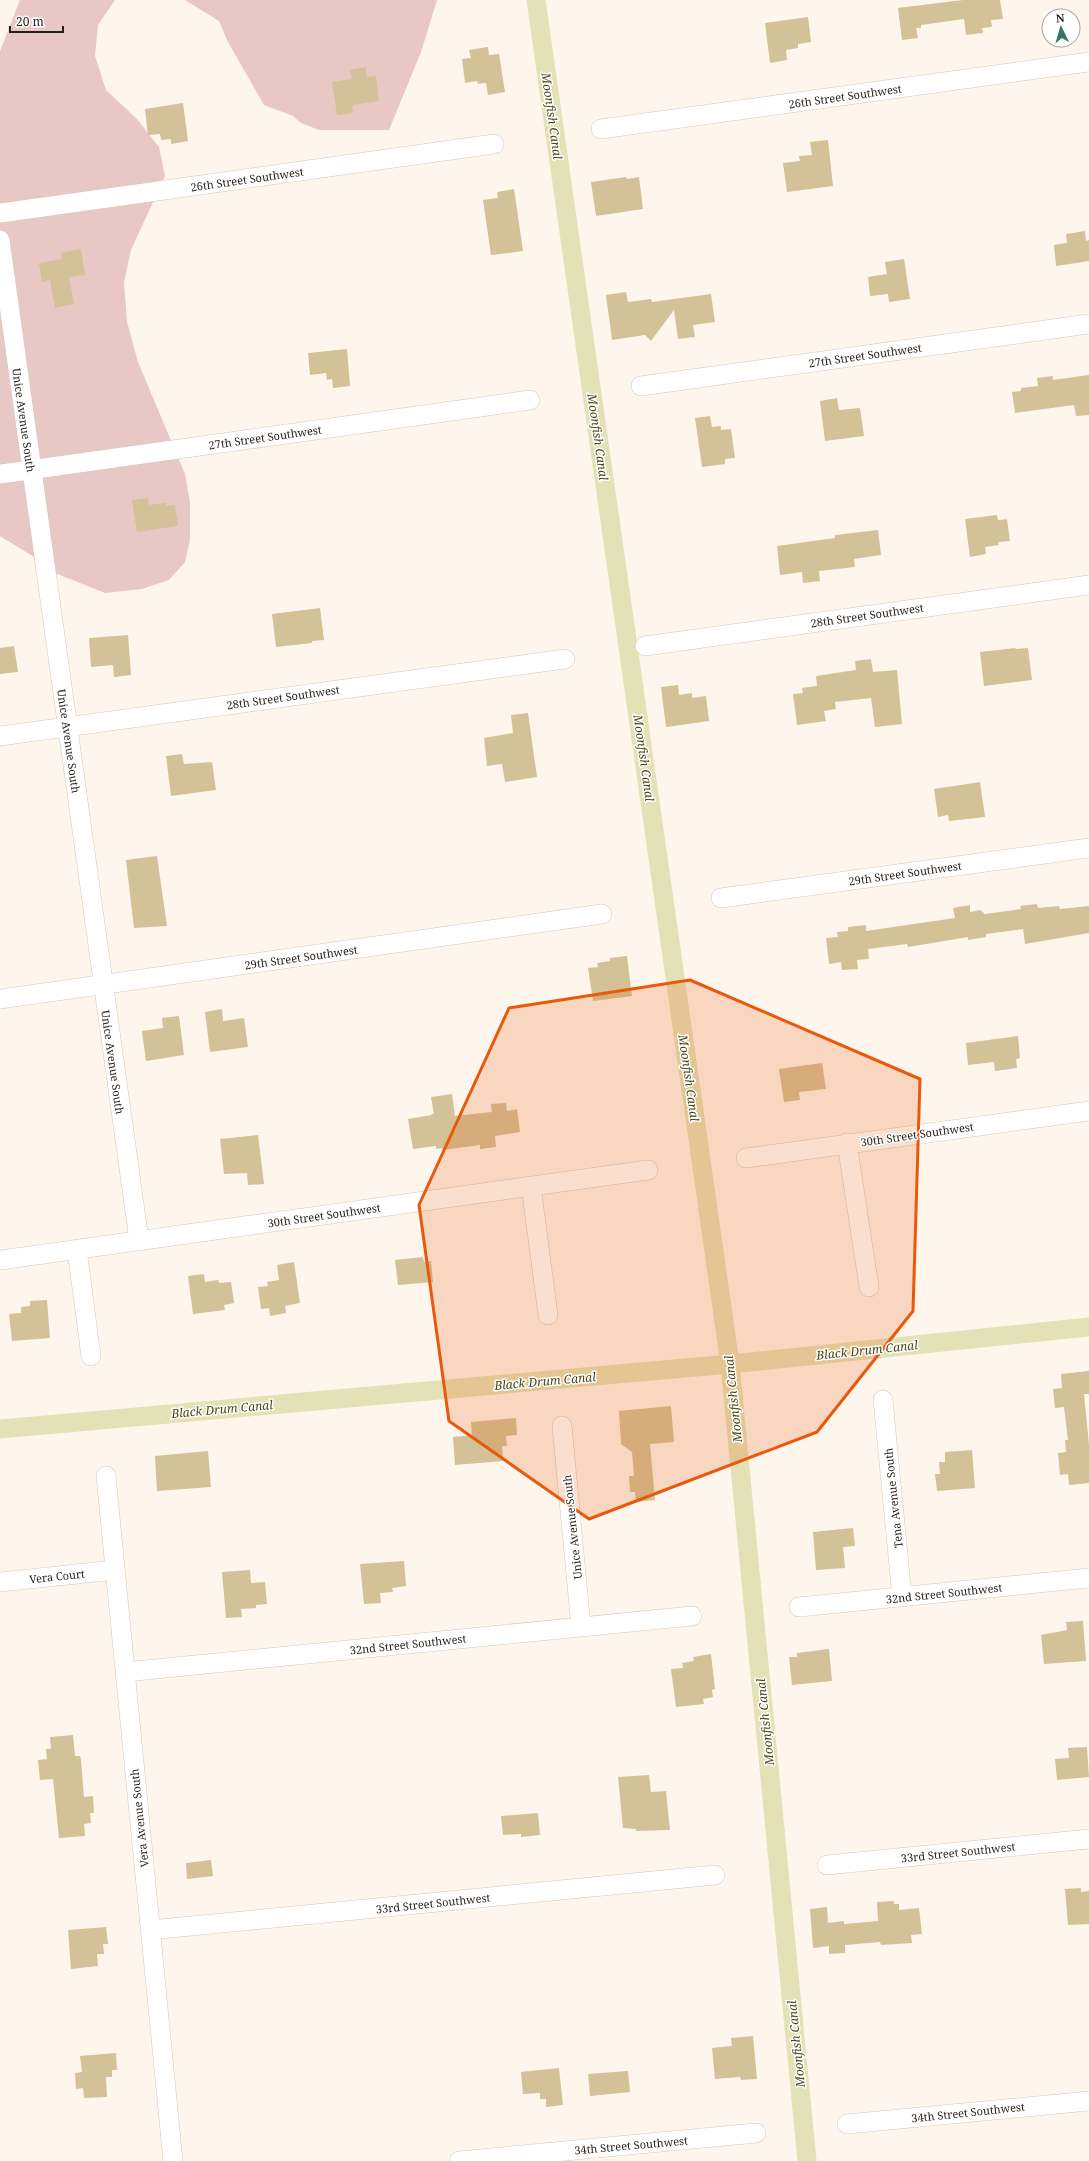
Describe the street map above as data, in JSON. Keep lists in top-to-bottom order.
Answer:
{
  "streets": {
    "street": [
      "26th Street Southwest",
      "27th Street Southwest",
      "Unice Avenue South",
      "28th Street Southwest",
      "29th Street Southwest",
      "30th Street Southwest",
      "Tena Avenue South",
      "Vera Court",
      "32nd Street Southwest",
      "Vera Avenue South",
      "33rd Street Southwest",
      "34th Street Southwest"
    ]
  },
  "crossings": [
    ["27th Street Southwest", "Unice Avenue South"],
    ["Unice Avenue South", "28th Street Southwest"],
    ["Unice Avenue South", "29th Street Southwest"],
    ["Unice Avenue South", "30th Street Southwest"],
    ["Unice Avenue South", "32nd Street Southwest"],
    ["Tena Avenue South", "32nd Street Southwest"],
    ["Vera Court", "Vera Avenue South"],
    ["32nd Street Southwest", "Vera Avenue South"],
    ["Vera Avenue South", "33rd Street Southwest"]
  ],
  "water": ["Moonfish Canal", "Black Drum Canal"],
  "scale_bar": "20 m",
  "north": "top"
}
